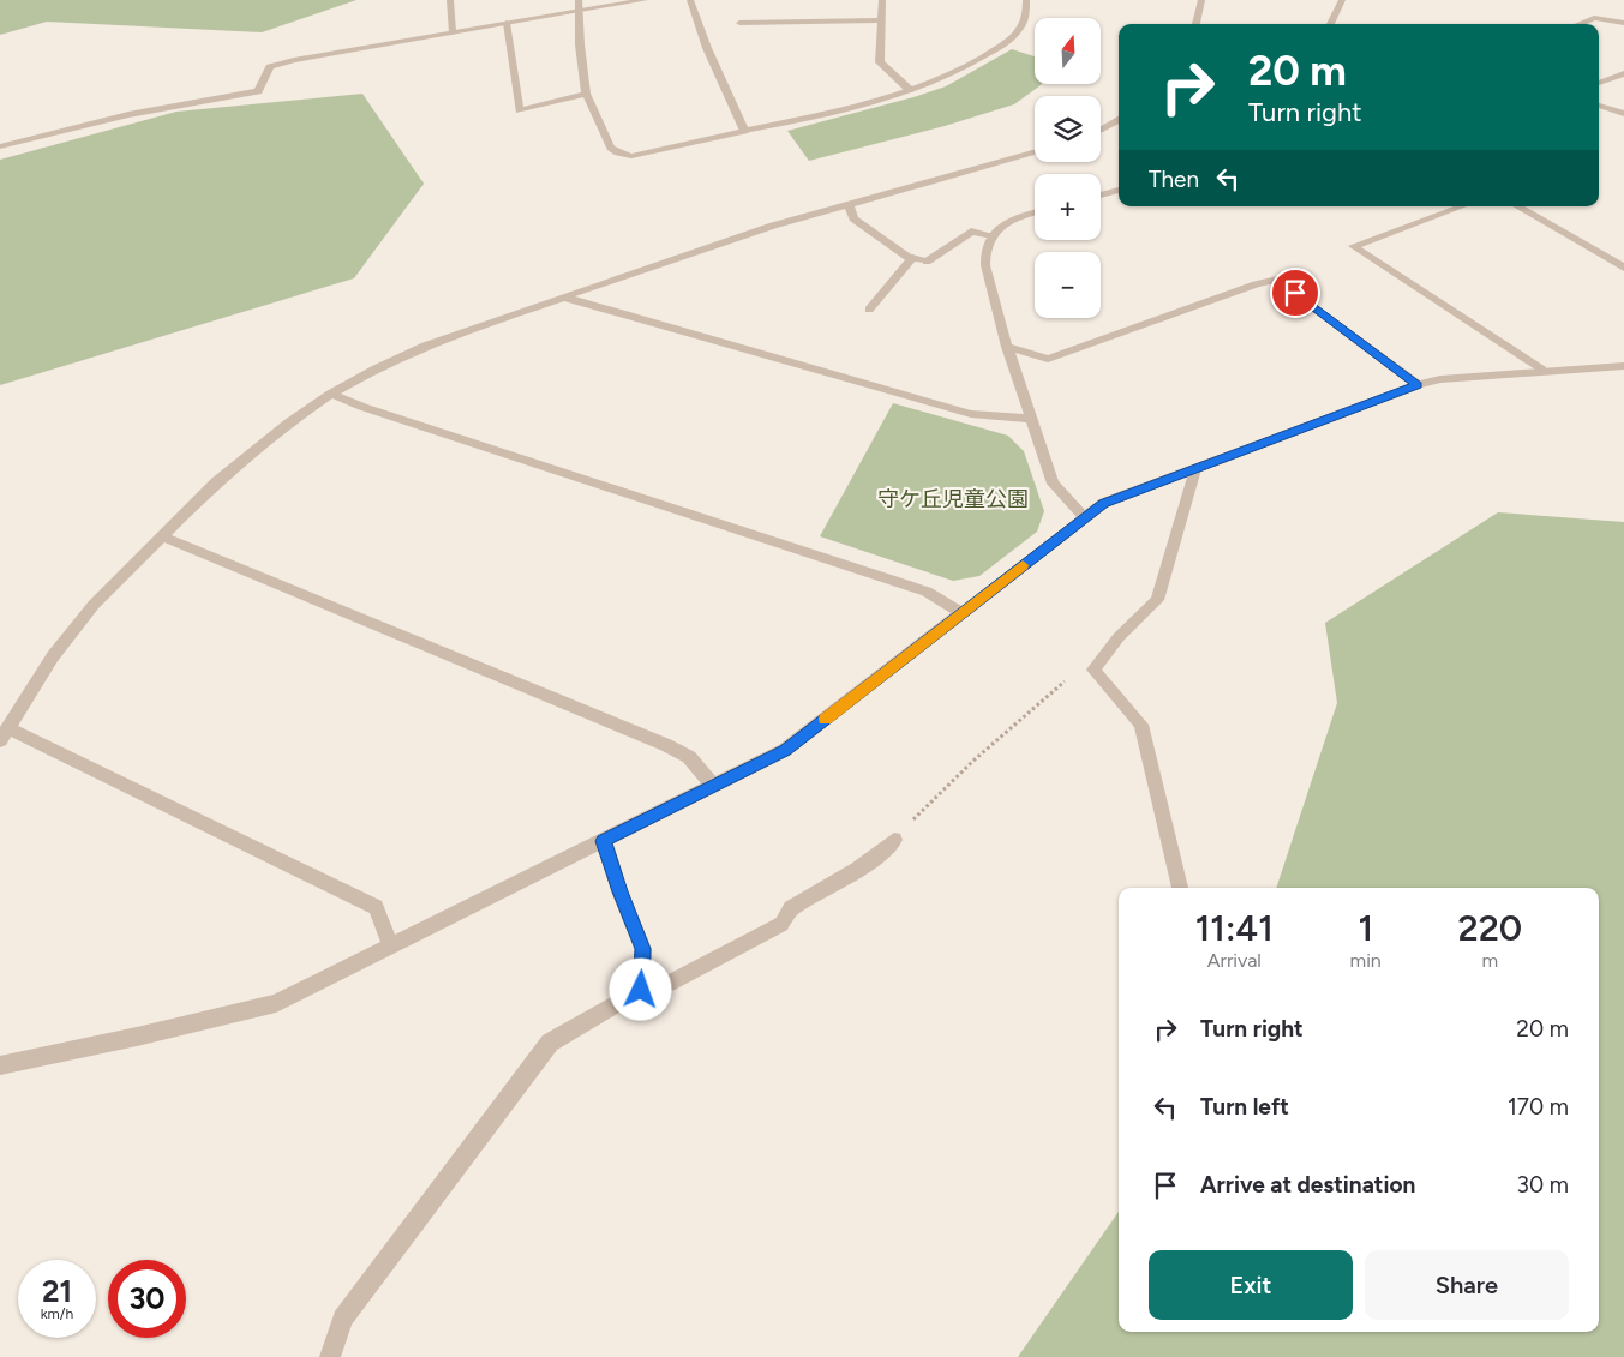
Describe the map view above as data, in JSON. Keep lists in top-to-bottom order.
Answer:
{
  "parks": ["守ケ丘児童公園"],
  "north": "top",
  "page": {
    "map_buttons": ["+", "−"],
    "turn": ["20 m", "Turn right"],
    "then": "Then",
    "eta": [
      "11:41",
      "Arrival",
      "1",
      "min",
      "220",
      "m"
    ],
    "list": [
      {
        "name": "Turn right",
        "value": "20 m"
      },
      {
        "name": "Turn left",
        "value": "170 m"
      },
      {
        "name": "Arrive at destination",
        "value": "30 m"
      }
    ],
    "buttons": ["Exit", "Share"],
    "speed": "21 km/h",
    "limit": "30"
  }
}
